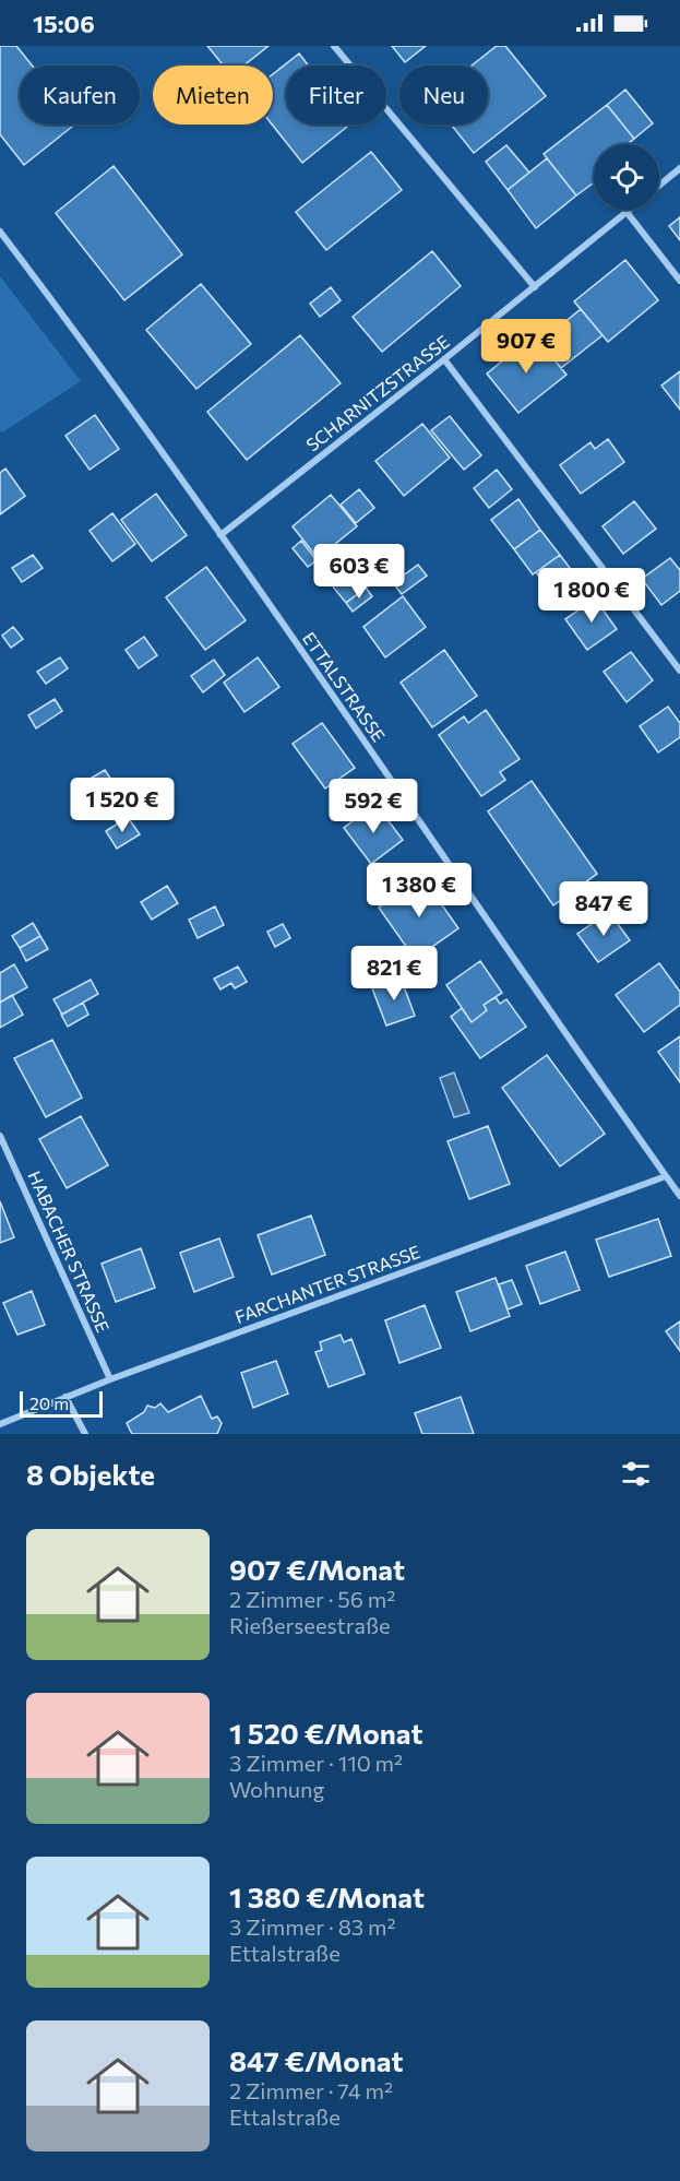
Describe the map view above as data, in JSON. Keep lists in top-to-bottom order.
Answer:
{
  "streets": {
    "street": [
      "SCHARNITZSTRASSE",
      "ETTALSTRASSE",
      "HABACHER STRASSE",
      "FARCHANTER STRASSE"
    ]
  },
  "crossings": [
    ["SCHARNITZSTRASSE", "ETTALSTRASSE"],
    ["ETTALSTRASSE", "FARCHANTER STRASSE"],
    ["HABACHER STRASSE", "FARCHANTER STRASSE"]
  ],
  "scale_bar": "20 m",
  "page": {
    "status": "15:06",
    "chip": [
      "Kaufen",
      "Mieten",
      "Filter",
      "Neu"
    ],
    "price": [
      "907 €",
      "603 €",
      "1 800 €",
      "1 520 €",
      "592 €",
      "1 380 €",
      "847 €",
      "821 €"
    ],
    "scale": "20 m",
    "heading": "8 Objekte",
    "list": [
      {
        "name": "907 €/Monat",
        "note": "2 Zimmer · 56 m² · Rießerseestraße"
      },
      {
        "name": "1 520 €/Monat",
        "note": "3 Zimmer · 110 m² · Wohnung"
      },
      {
        "name": "1 380 €/Monat",
        "note": "3 Zimmer · 83 m² · Ettalstraße"
      },
      {
        "name": "847 €/Monat",
        "note": "2 Zimmer · 74 m² · Ettalstraße"
      }
    ]
  }
}
